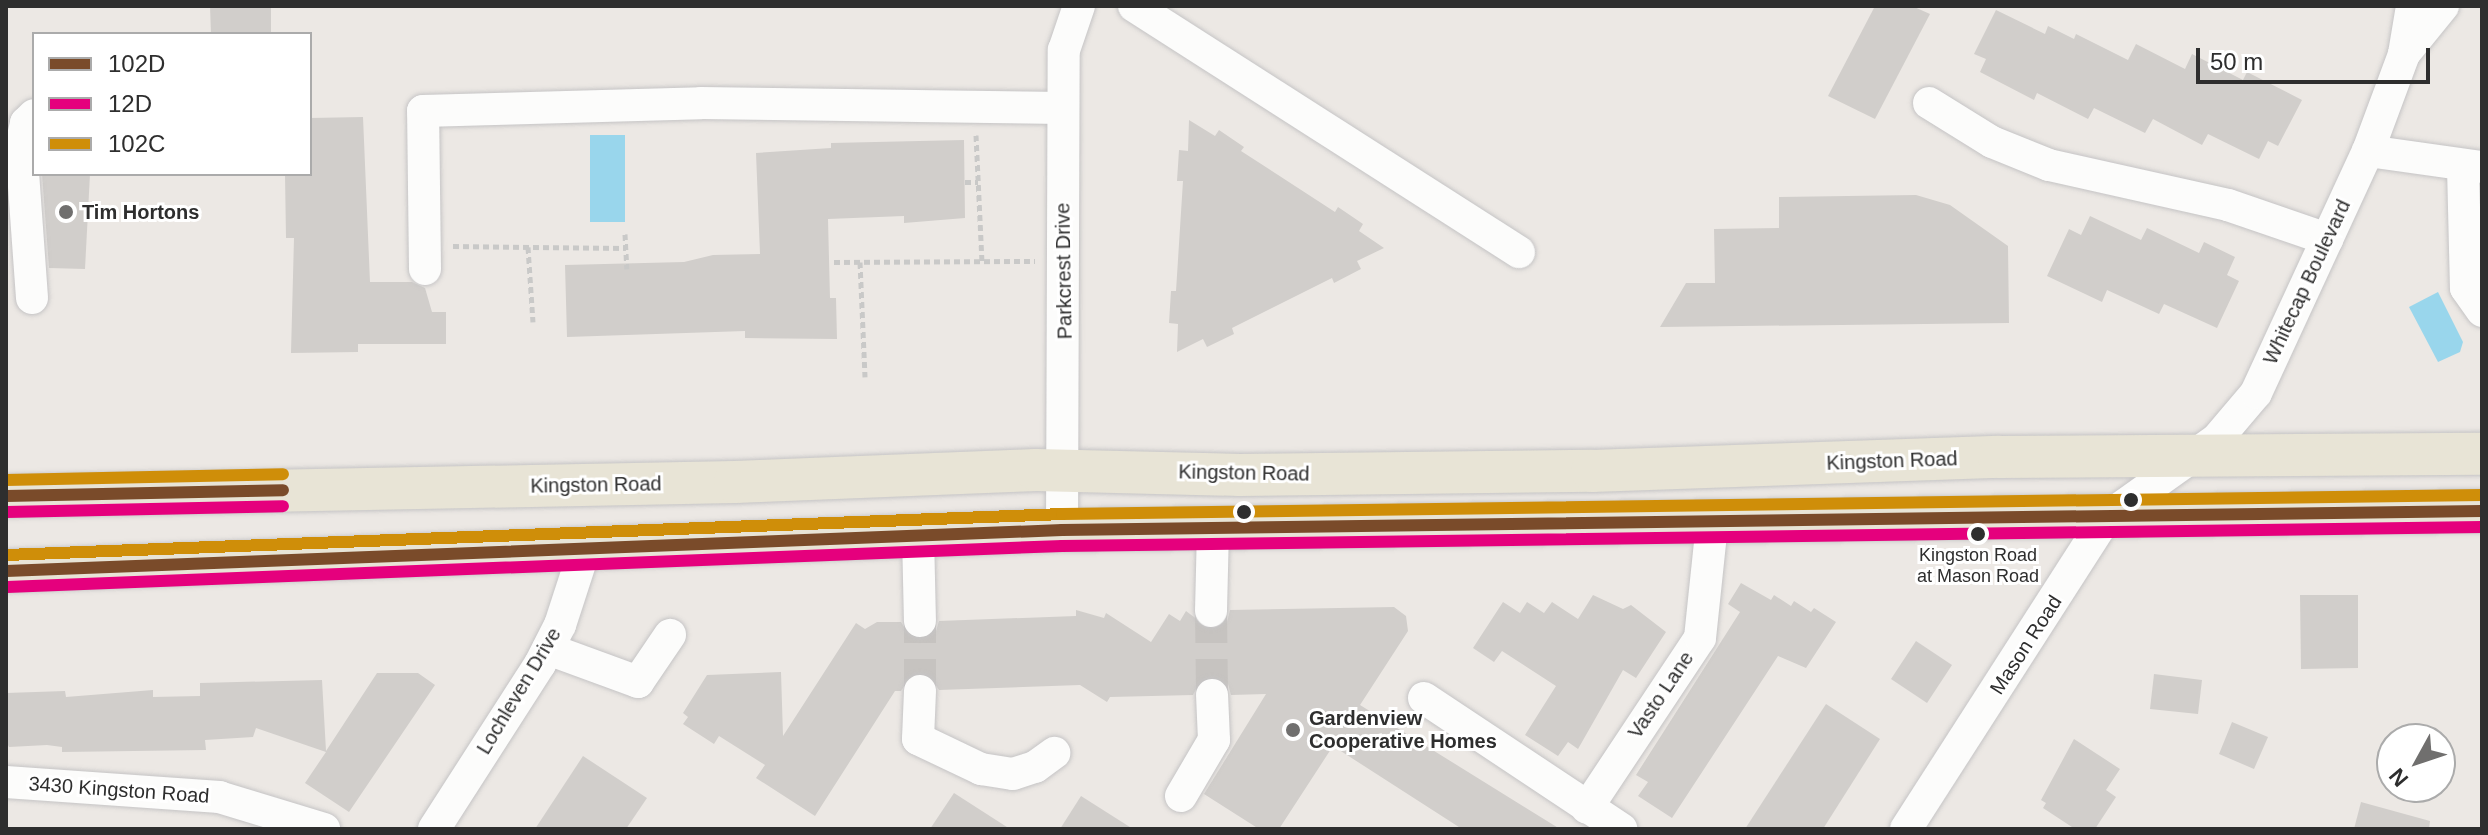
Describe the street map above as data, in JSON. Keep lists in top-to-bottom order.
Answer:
{
  "streets": {
    "main road": ["Kingston Road"],
    "street": [
      "Parkcrest Drive",
      "Whitecap Boulevard",
      "Mason Road",
      "Lochleven Drive",
      "Vasto Lane",
      "3430 Kingston Road"
    ]
  },
  "crossings": [
    ["Parkcrest Drive", "Kingston Road"],
    ["Whitecap Boulevard", "Kingston Road"],
    ["Whitecap Boulevard", "Mason Road"],
    ["Kingston Road", "Mason Road"]
  ],
  "places": ["Tim Hortons", "Kingston Road at Mason Road", "Gardenview Cooperative Homes"],
  "lines": ["transit line 102C", "transit line 102D", "transit line 12D"],
  "legend": ["102D", "12D", "102C"],
  "scale_bar": "50 m",
  "north": "bottom left"
}
